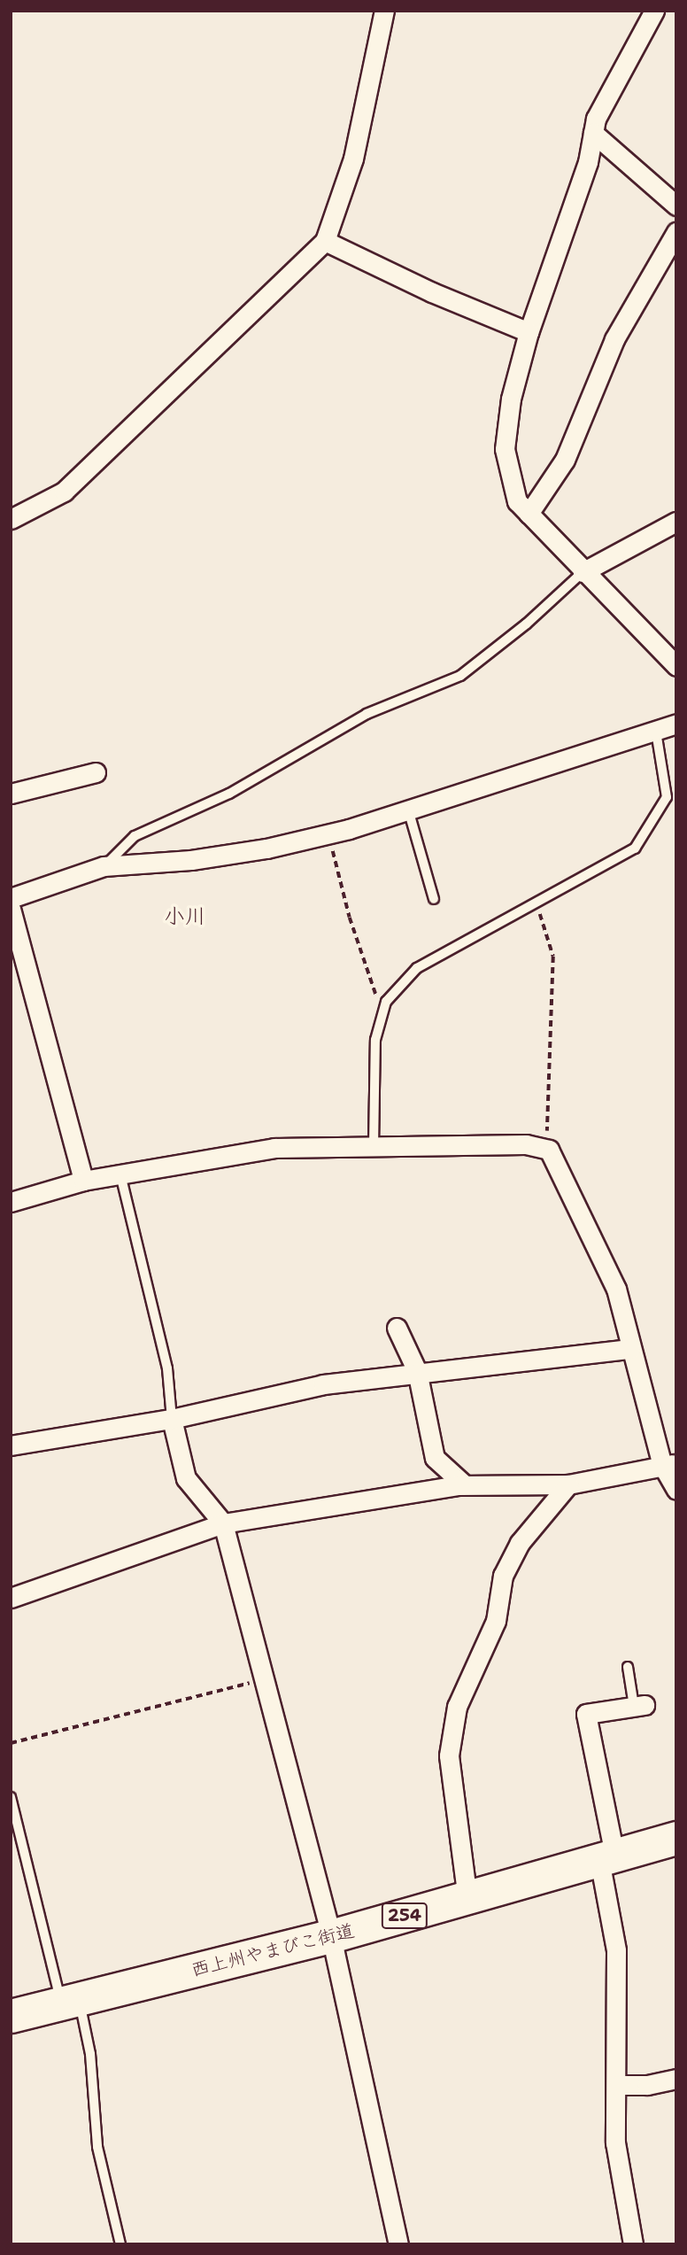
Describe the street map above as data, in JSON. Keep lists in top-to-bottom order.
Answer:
{
  "streets": {
    "highway": ["254", "西上州やまびこ街道"]
  },
  "districts": ["小川"]
}
